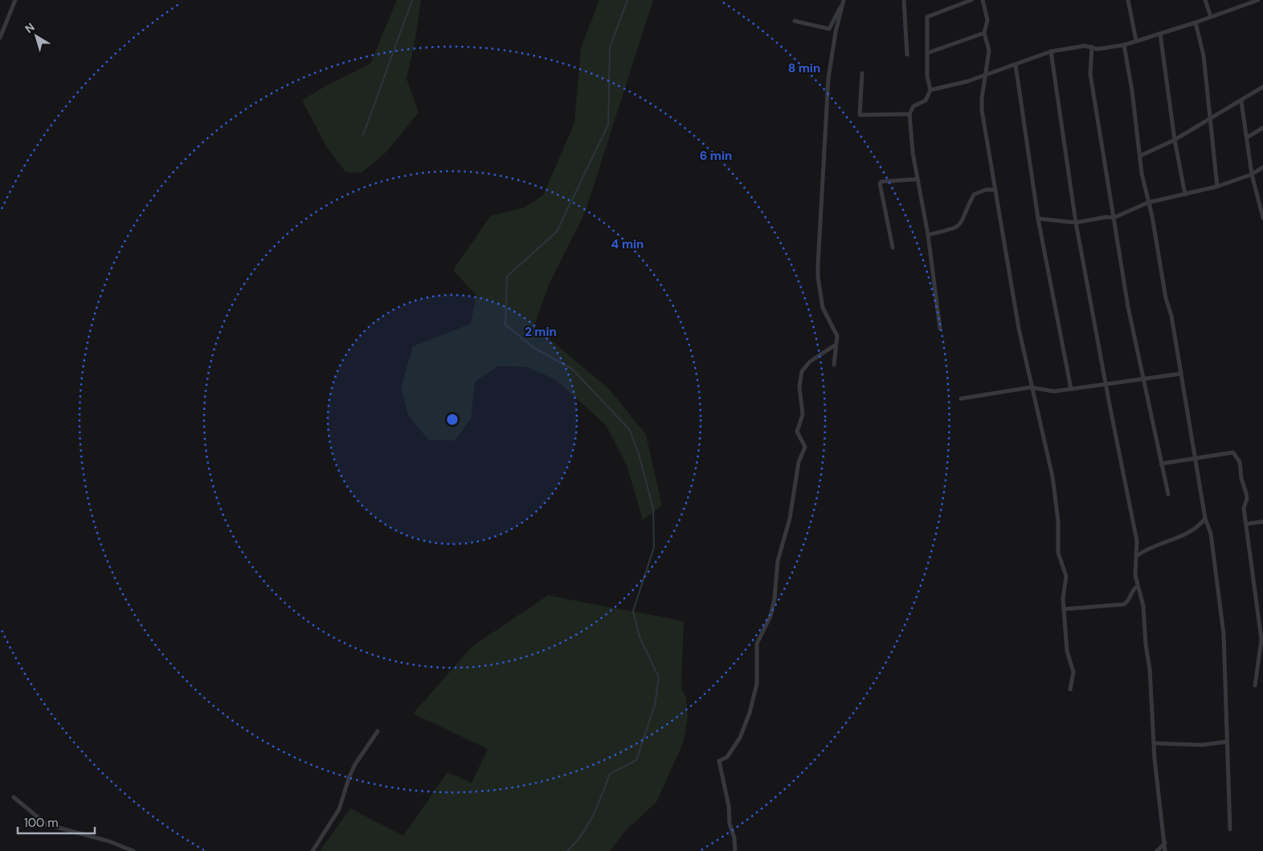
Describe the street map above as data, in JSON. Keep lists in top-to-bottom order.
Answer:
{
  "scale_bar": "100 m",
  "north": "top left",
  "rings": [
    "8 min",
    "6 min",
    "4 min",
    "2 min"
  ]
}
